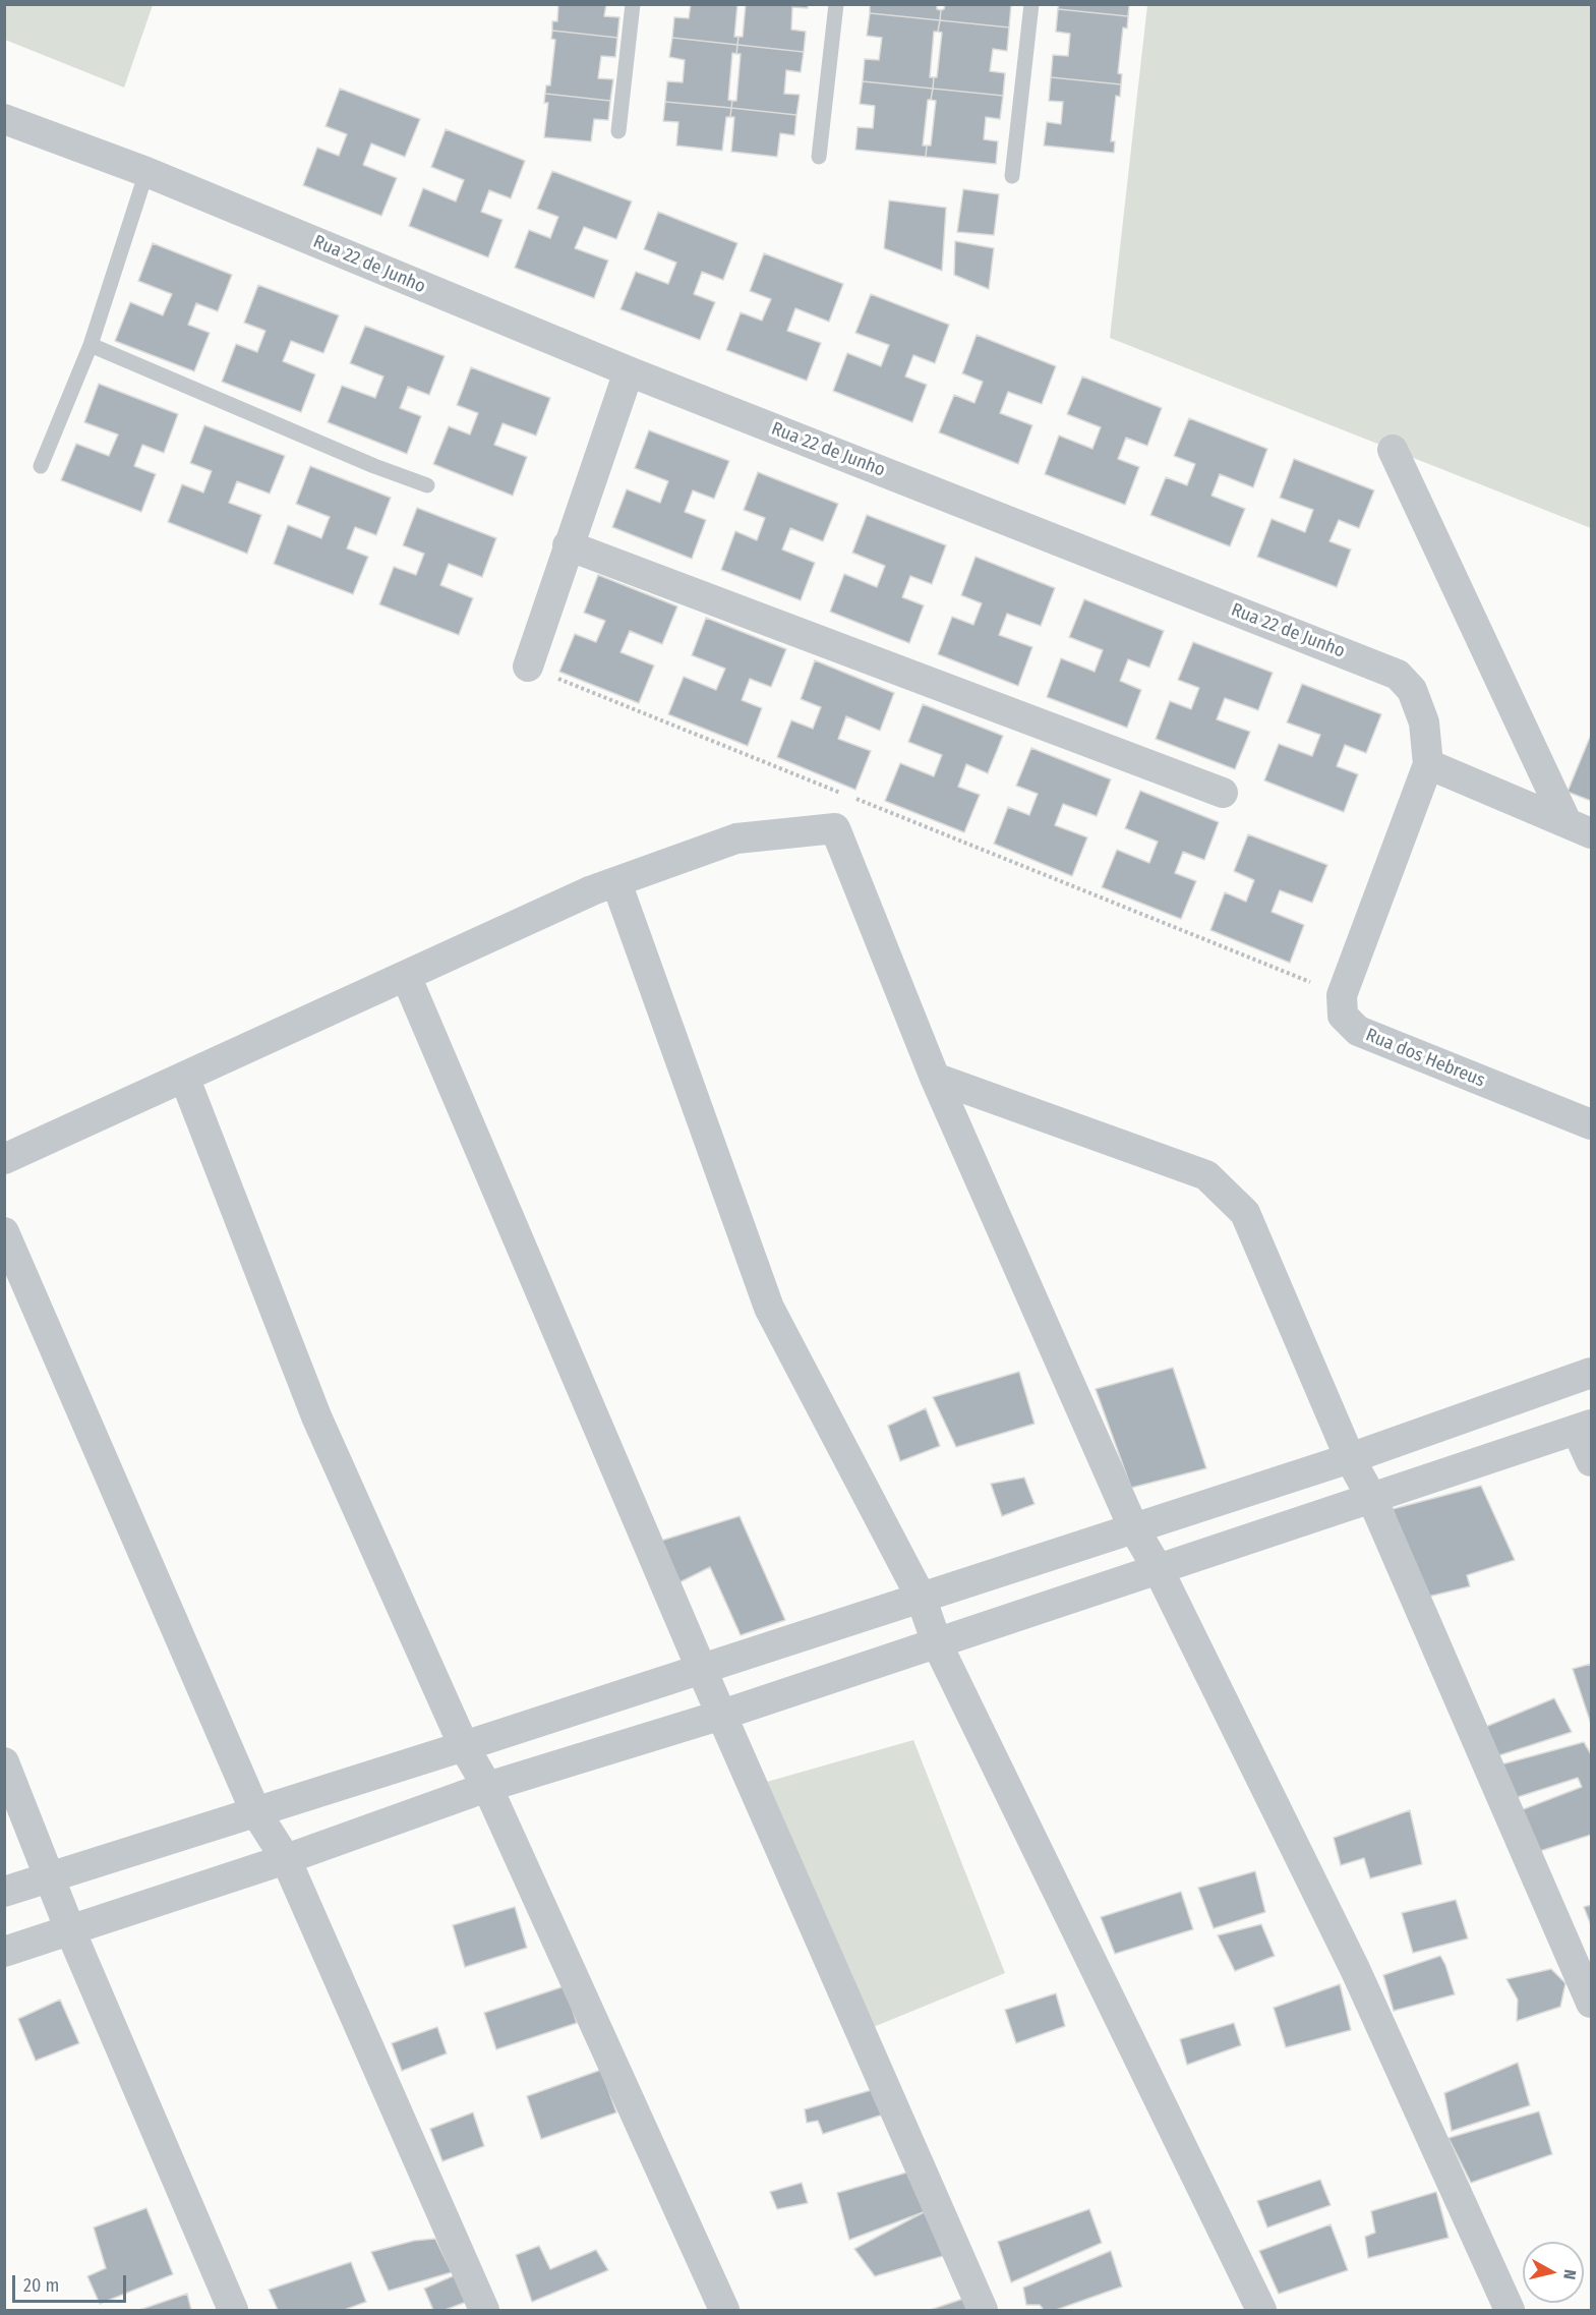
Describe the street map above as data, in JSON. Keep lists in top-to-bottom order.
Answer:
{
  "streets": {
    "street": ["Rua 22 de Junho", "Rua dos Hebreus"]
  },
  "scale_bar": "20 m",
  "north": "right"
}
